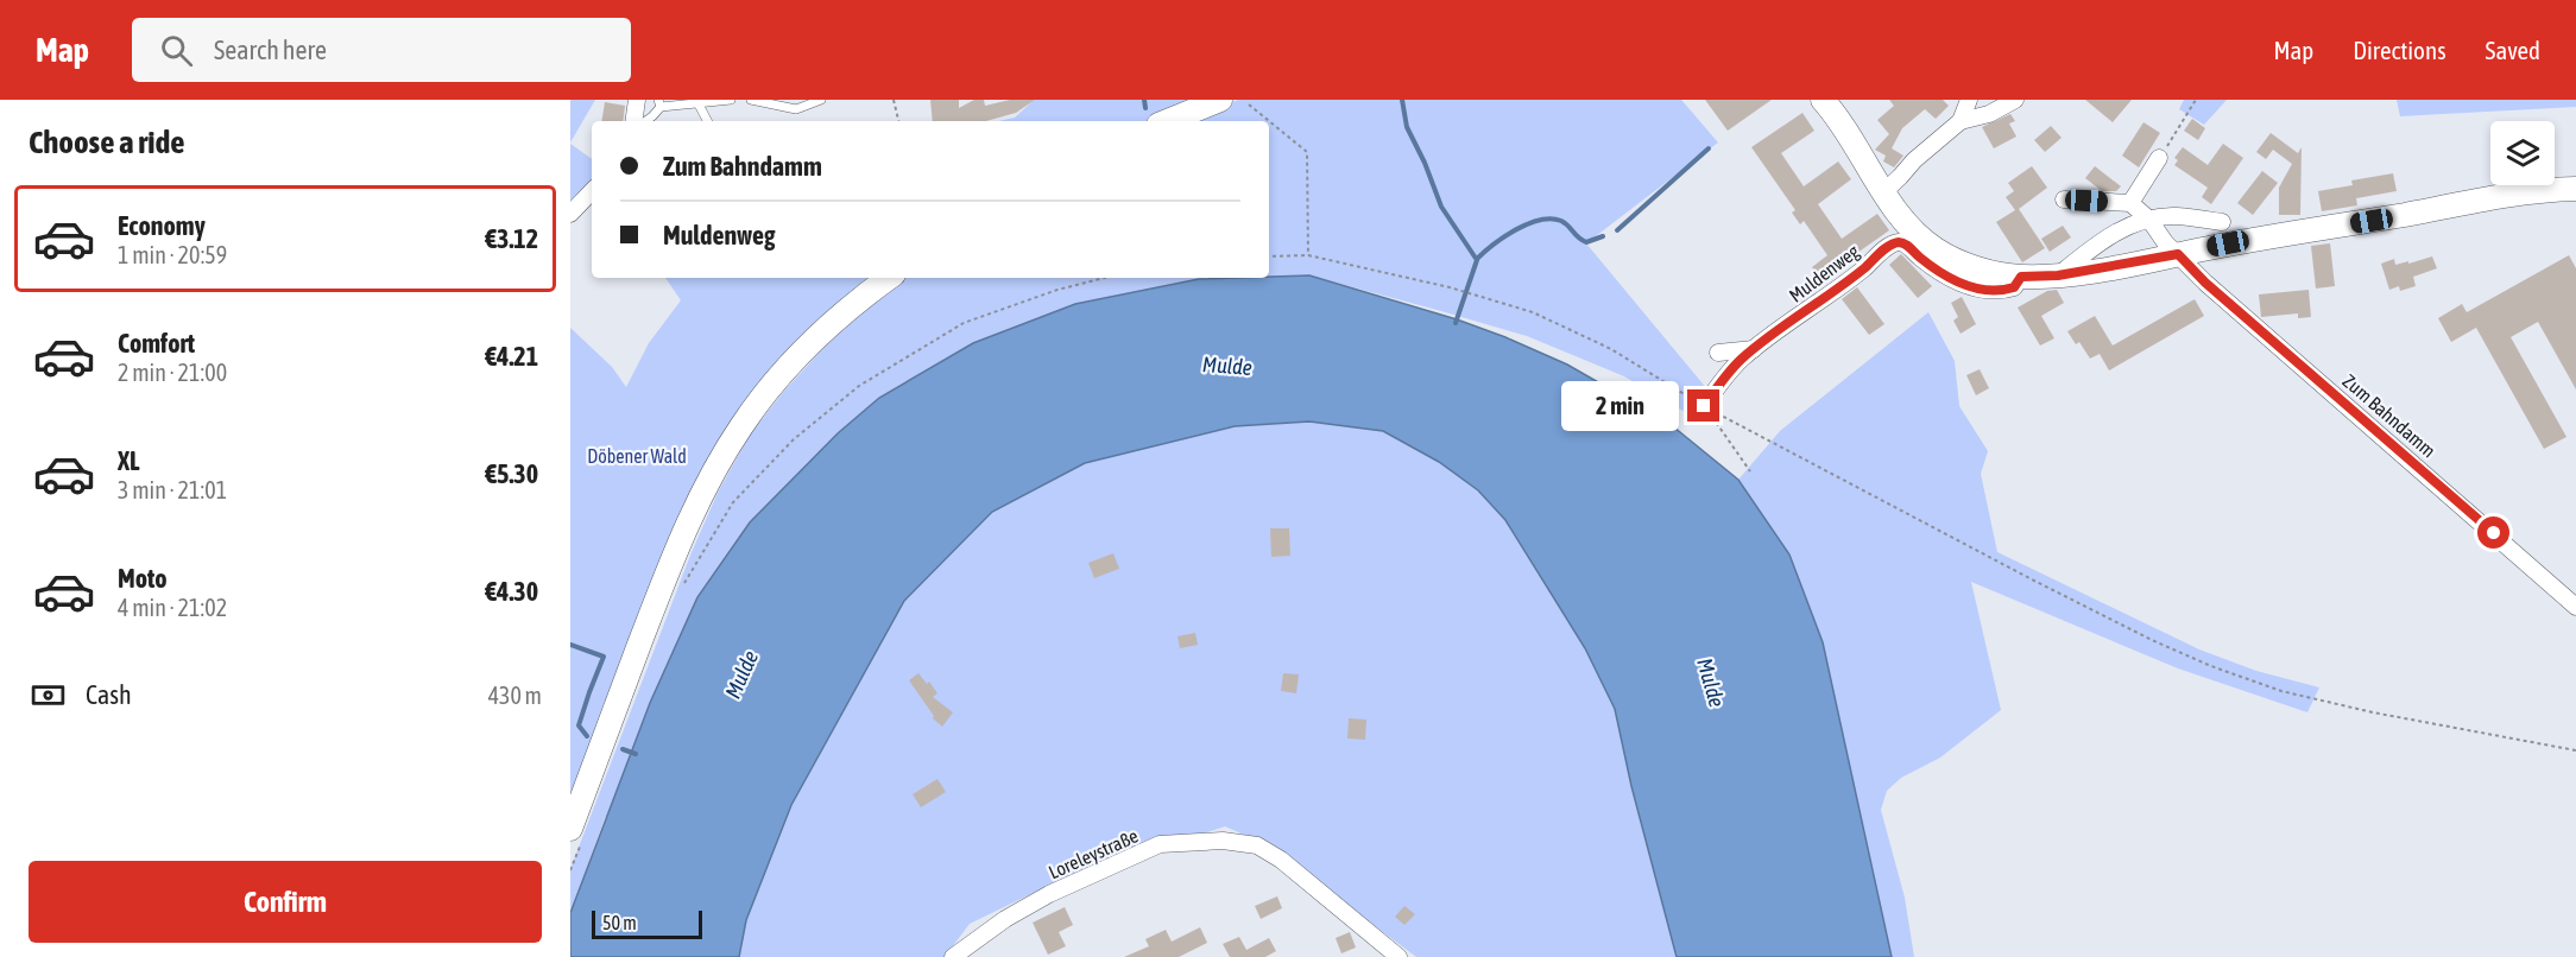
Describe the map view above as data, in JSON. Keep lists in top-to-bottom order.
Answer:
{
  "streets": {
    "street": ["Muldenweg", "Zum Bahndamm", "Loreleystraße"]
  },
  "water": ["Mulde"],
  "parks": ["Döbener Wald"],
  "scale_bar": "50 m",
  "page": {
    "header": "Map",
    "search": "Search here",
    "nav": ["Map", "Directions", "Saved"],
    "heading": "Choose a ride",
    "banner": ["Zum Bahndamm", "Muldenweg"],
    "list": [
      {
        "name": "Economy",
        "note": "1 min · 20:59",
        "value": "€3.12"
      },
      {
        "name": "Comfort",
        "note": "2 min · 21:00",
        "value": "€4.21"
      },
      {
        "name": "XL",
        "note": "3 min · 21:01",
        "value": "€5.30"
      },
      {
        "name": "Moto",
        "note": "4 min · 21:02",
        "value": "€4.30"
      }
    ],
    "bubble": "2 min",
    "pay": ["Cash", "430 m"],
    "buttons": "Confirm",
    "scale": "50 m"
  }
}
